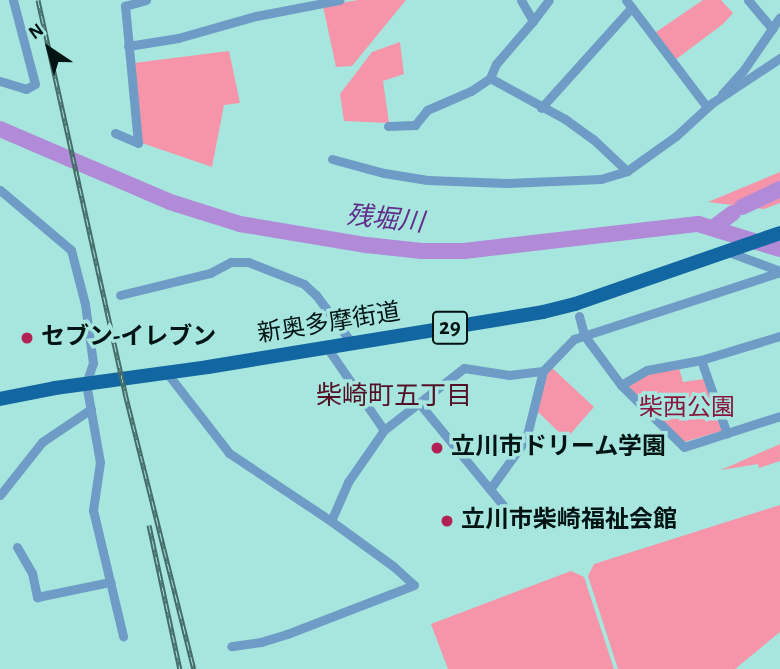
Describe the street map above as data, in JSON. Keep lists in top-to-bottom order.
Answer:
{
  "streets": {
    "main road": ["新奥多摩街道", "29"]
  },
  "districts": ["柴崎町五丁目"],
  "water": ["残堀川"],
  "parks": ["柴西公園"],
  "places": ["セブン-イレブン", "立川市ドリーム学園", "立川市柴崎福祉会館"],
  "north": "top left"
}
